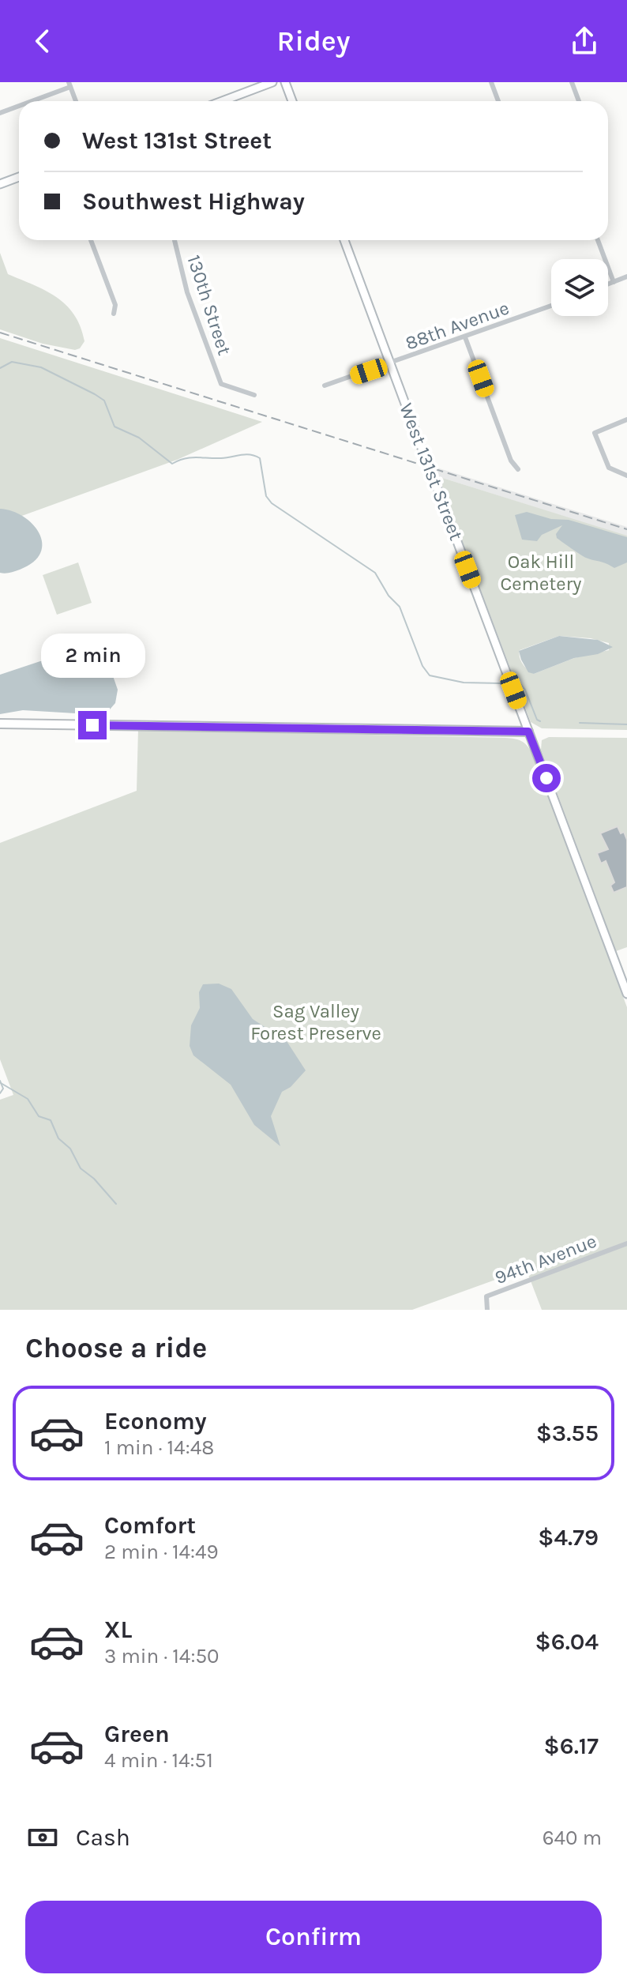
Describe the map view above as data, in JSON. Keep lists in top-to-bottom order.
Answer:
{
  "streets": {
    "street": [
      "130th Street",
      "88th Avenue",
      "West 131st Street",
      "94th Avenue"
    ]
  },
  "crossings": [
    ["88th Avenue", "West 131st Street"]
  ],
  "parks": ["Oak Hill Cemetery", "Sag Valley Forest Preserve"],
  "page": {
    "header": "Ridey",
    "banner": ["West 131st Street", "Southwest Highway"],
    "bubble": "2 min",
    "heading": "Choose a ride",
    "list": [
      {
        "name": "Economy",
        "note": "1 min · 14:48",
        "value": "$3.55"
      },
      {
        "name": "Comfort",
        "note": "2 min · 14:49",
        "value": "$4.79"
      },
      {
        "name": "XL",
        "note": "3 min · 14:50",
        "value": "$6.04"
      },
      {
        "name": "Green",
        "note": "4 min · 14:51",
        "value": "$6.17"
      }
    ],
    "pay": ["Cash", "640 m"],
    "buttons": "Confirm"
  }
}
